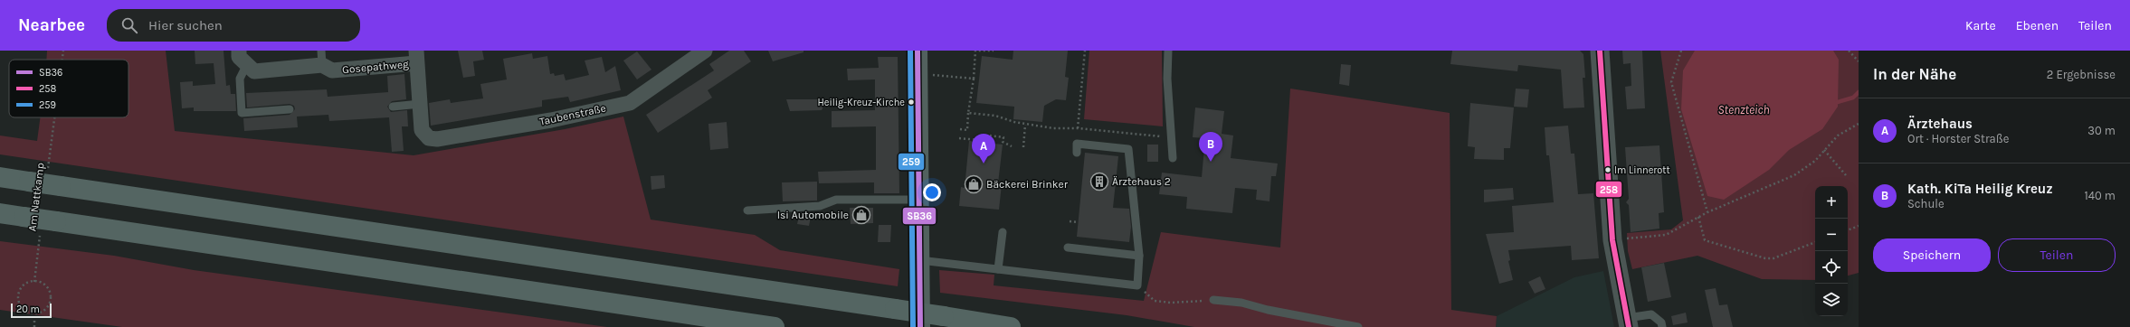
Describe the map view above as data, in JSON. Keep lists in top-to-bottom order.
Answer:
{
  "streets": {
    "street": ["Gosepathweg", "Taubenstraße"],
    "path": ["Am Nattkamp"]
  },
  "water": ["Stenzteich"],
  "places": {
    "other": ["Heilig-Kreuz-Kirche", "Im Linnerott"],
    "building": ["Ärztehaus 2"],
    "shop": ["Bäckerei Brinker", "Isi Automobile"]
  },
  "lines": ["transit line SB36", "transit line 258", "transit line 259"],
  "legend": ["SB36", "258", "259"],
  "scale_bar": "20 m",
  "page": {
    "header": "Nearbee",
    "search": "Hier suchen",
    "nav": ["Karte", "Ebenen", "Teilen"],
    "heading": ["In der Nähe", "2 Ergebnisse"],
    "list": [
      {
        "mark": "A",
        "name": "Ärztehaus",
        "note": "Ort · Horster Straße",
        "value": "30 m"
      },
      {
        "mark": "B",
        "name": "Kath. KiTa Heilig Kreuz",
        "note": "Schule",
        "value": "140 m"
      }
    ],
    "pins": ["B", "A"],
    "map_buttons": ["+", "−"],
    "buttons": ["Speichern", "Teilen"],
    "scale": "20 m"
  }
}
